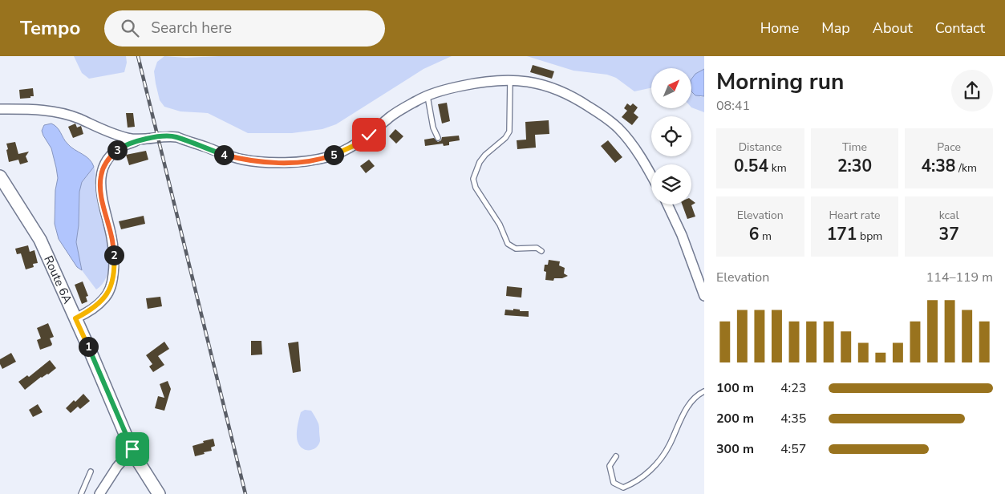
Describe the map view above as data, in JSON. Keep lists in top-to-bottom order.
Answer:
{
  "streets": {
    "main road": ["Route 6A"]
  },
  "north": "top right",
  "page": {
    "header": "Tempo",
    "search": "Search here",
    "nav": [
      "Home",
      "Map",
      "About",
      "Contact"
    ],
    "heading": ["Morning run", "08:41"],
    "stats": [
      ["Distance", "0.54 km"],
      ["Time", "2:30"],
      ["Pace", "4:38 /km"],
      ["Elevation", "6 m"],
      ["Heart rate", "171 bpm"],
      ["kcal", "37"]
    ],
    "pins": [
      "3",
      "4",
      "5",
      "2",
      "1"
    ],
    "chart": ["Elevation", "114–119 m"],
    "list": [
      {
        "name": "100 m",
        "note": "4:23"
      },
      {
        "name": "200 m",
        "note": "4:35"
      },
      {
        "name": "300 m",
        "note": "4:57"
      }
    ]
  }
}
